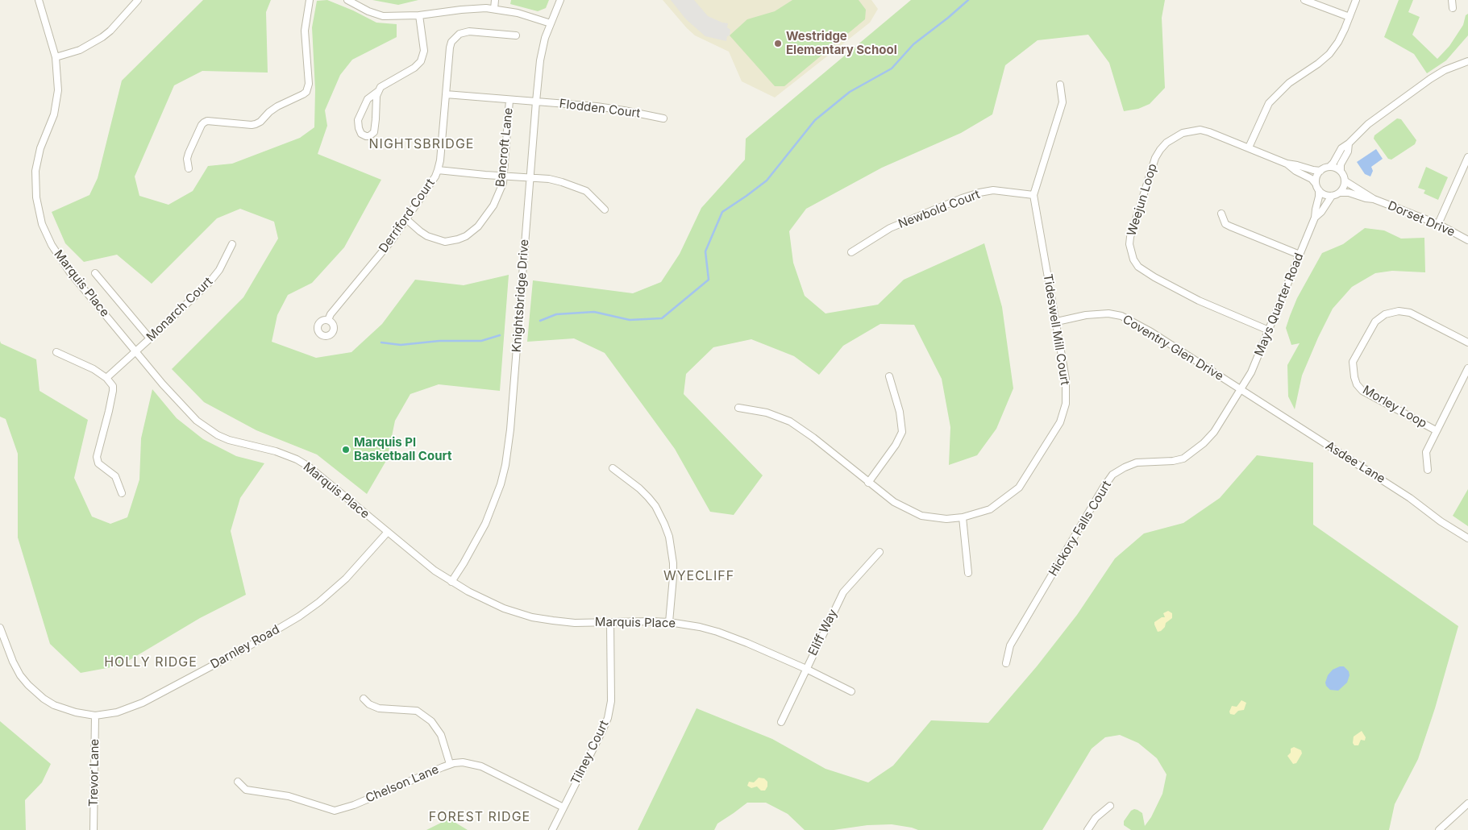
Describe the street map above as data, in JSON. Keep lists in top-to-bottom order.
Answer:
{
  "streets": {
    "street": [
      "Flodden Court",
      "Bancroft Lane",
      "Weejun Loop",
      "Newbold Court",
      "Derriford Court",
      "Dorset Drive",
      "Marquis Place",
      "Knightsbridge Drive",
      "Mays Quarter Road",
      "Monarch Court",
      "Tideswell Mill Court",
      "Coventry Glen Drive",
      "Morley Loop",
      "Asdee Lane",
      "Hickory Falls Court",
      "Eliff Way",
      "Darnley Road",
      "Tilney Court",
      "Trevor Lane",
      "Chelson Lane"
    ]
  },
  "crossings": [
    ["Flodden Court", "Bancroft Lane"],
    ["Flodden Court", "Derriford Court"],
    ["Flodden Court", "Knightsbridge Drive"],
    ["Bancroft Lane", "Derriford Court"],
    ["Weejun Loop", "Dorset Drive"],
    ["Weejun Loop", "Mays Quarter Road"],
    ["Newbold Court", "Tideswell Mill Court"],
    ["Dorset Drive", "Mays Quarter Road"],
    ["Marquis Place", "Knightsbridge Drive"],
    ["Marquis Place", "Monarch Court"],
    ["Marquis Place", "Eliff Way"],
    ["Marquis Place", "Darnley Road"],
    ["Marquis Place", "Tilney Court"],
    ["Mays Quarter Road", "Coventry Glen Drive"],
    ["Mays Quarter Road", "Asdee Lane"],
    ["Mays Quarter Road", "Hickory Falls Court"],
    ["Tideswell Mill Court", "Coventry Glen Drive"],
    ["Coventry Glen Drive", "Asdee Lane"],
    ["Coventry Glen Drive", "Hickory Falls Court"],
    ["Asdee Lane", "Hickory Falls Court"],
    ["Darnley Road", "Trevor Lane"],
    ["Tilney Court", "Chelson Lane"]
  ],
  "districts": [
    "NIGHTSBRIDGE",
    "WYECLIFF",
    "HOLLY RIDGE",
    "FOREST RIDGE"
  ],
  "places": ["Westridge Elementary School", "Marquis Pl Basketball Court"]
}
